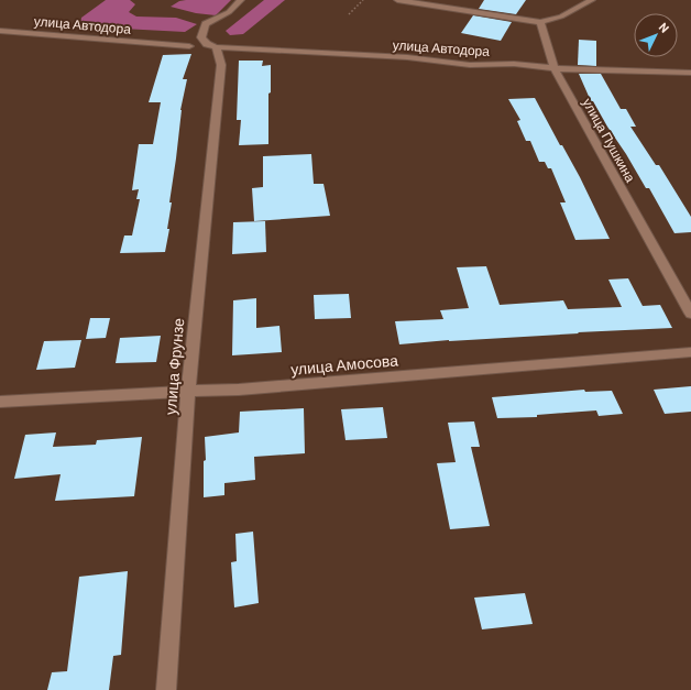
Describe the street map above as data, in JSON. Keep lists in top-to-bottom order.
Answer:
{
  "streets": {
    "street": [
      "улица Автодора",
      "улица Пушкина",
      "улица Амосова",
      "улица Фрунзе"
    ]
  },
  "crossings": [
    ["улица Автодора", "улица Пушкина"],
    ["улица Автодора", "улица Фрунзе"],
    ["улица Амосова", "улица Фрунзе"]
  ],
  "north": "top right"
}
